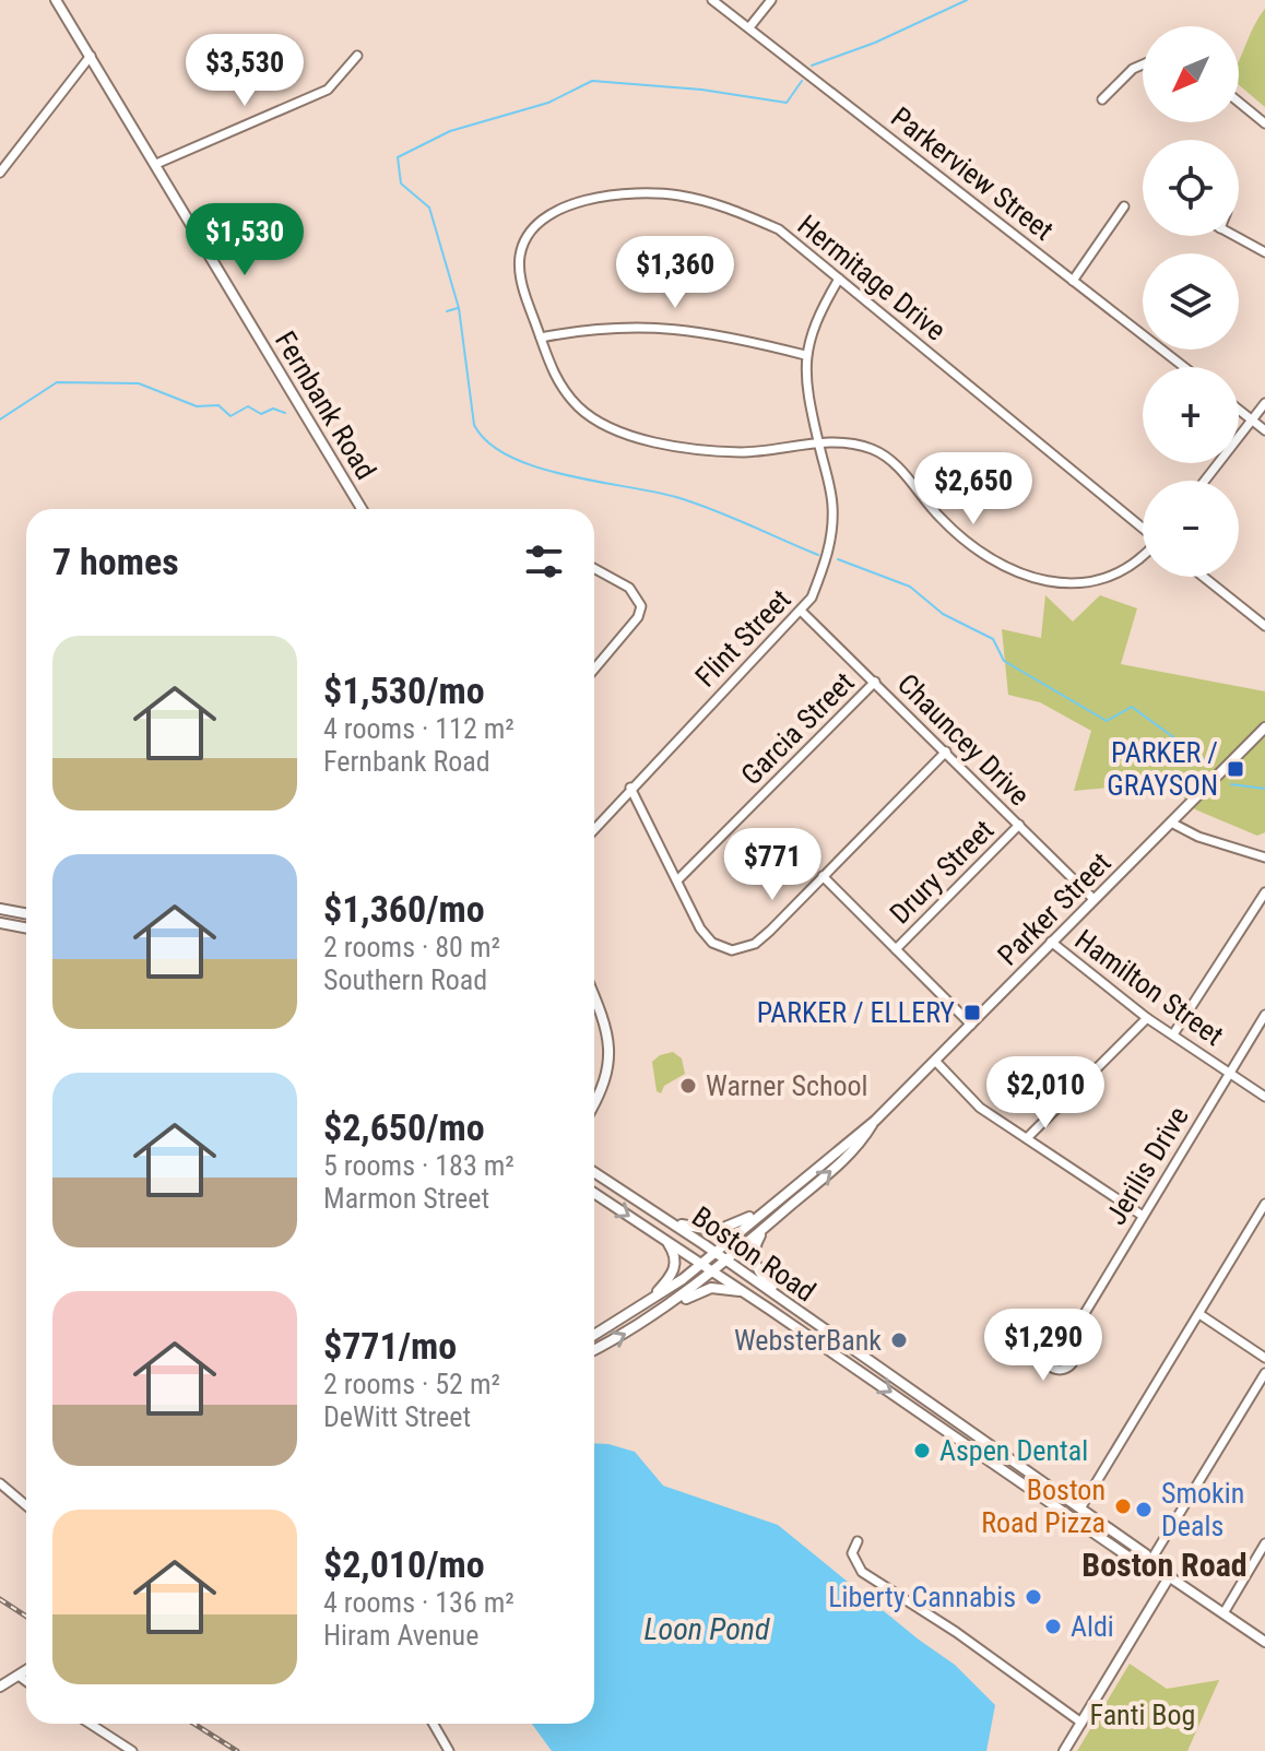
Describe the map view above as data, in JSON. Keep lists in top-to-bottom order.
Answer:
{
  "streets": {
    "main road": ["Fernbank Road", "Parker Street", "Boston Road"],
    "street": [
      "Parkerview Street",
      "Hermitage Drive",
      "Flint Street",
      "Garcia Street",
      "Chauncey Drive",
      "Drury Street",
      "Hamilton Street",
      "Jerilis Drive"
    ]
  },
  "crossings": [
    ["Hermitage Drive", "Flint Street"],
    ["Flint Street", "Chauncey Drive"],
    ["Garcia Street", "Chauncey Drive"],
    ["Chauncey Drive", "Drury Street"],
    ["Chauncey Drive", "Parker Street"],
    ["Parker Street", "Hamilton Street"],
    ["Parker Street", "Boston Road"],
    ["Hamilton Street", "Jerilis Drive"]
  ],
  "districts": ["Boston Road"],
  "water": ["Loon Pond"],
  "parks": ["Fanti Bog"],
  "places": {
    "transit": ["PARKER / GRAYSON", "PARKER / ELLERY"],
    "other": [
      "Warner School",
      "WebsterBank",
      "Aspen Dental",
      "Boston Road Pizza",
      "Smokin Deals",
      "Liberty Cannabis",
      "Aldi"
    ]
  },
  "north": "bottom left",
  "page": {
    "map_buttons": ["+", "−"],
    "price": [
      "$3,530",
      "$1,530",
      "$1,360",
      "$2,650",
      "$771",
      "$2,010",
      "$1,290"
    ],
    "heading": "7 homes",
    "list": [
      {
        "name": "$1,530/mo",
        "note": "4 rooms · 112 m² · Fernbank Road"
      },
      {
        "name": "$1,360/mo",
        "note": "2 rooms · 80 m² · Southern Road"
      },
      {
        "name": "$2,650/mo",
        "note": "5 rooms · 183 m² · Marmon Street"
      },
      {
        "name": "$771/mo",
        "note": "2 rooms · 52 m² · DeWitt Street"
      },
      {
        "name": "$2,010/mo",
        "note": "4 rooms · 136 m² · Hiram Avenue"
      }
    ]
  }
}
